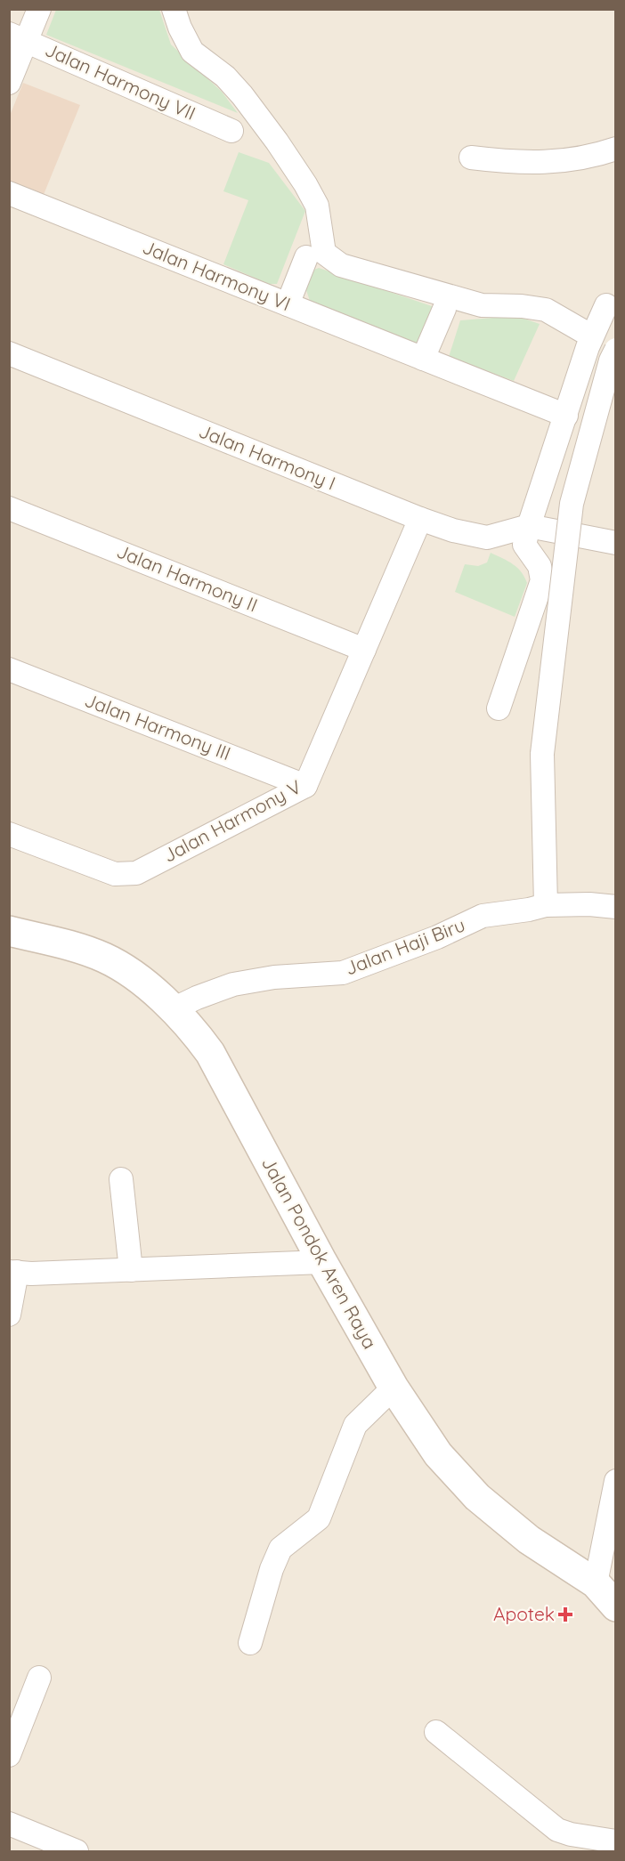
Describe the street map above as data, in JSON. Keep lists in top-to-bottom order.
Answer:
{
  "streets": {
    "main road": ["Jalan Pondok Aren Raya"],
    "street": [
      "Jalan Harmony VII",
      "Jalan Harmony VI",
      "Jalan Harmony I",
      "Jalan Harmony II",
      "Jalan Harmony III",
      "Jalan Harmony V",
      "Jalan Haji Biru"
    ]
  },
  "crossings": [
    ["Jalan Harmony I", "Jalan Harmony V"],
    ["Jalan Harmony II", "Jalan Harmony V"],
    ["Jalan Harmony III", "Jalan Harmony V"],
    ["Jalan Haji Biru", "Jalan Pondok Aren Raya"]
  ],
  "places": {
    "health": ["Apotek"]
  }
}
